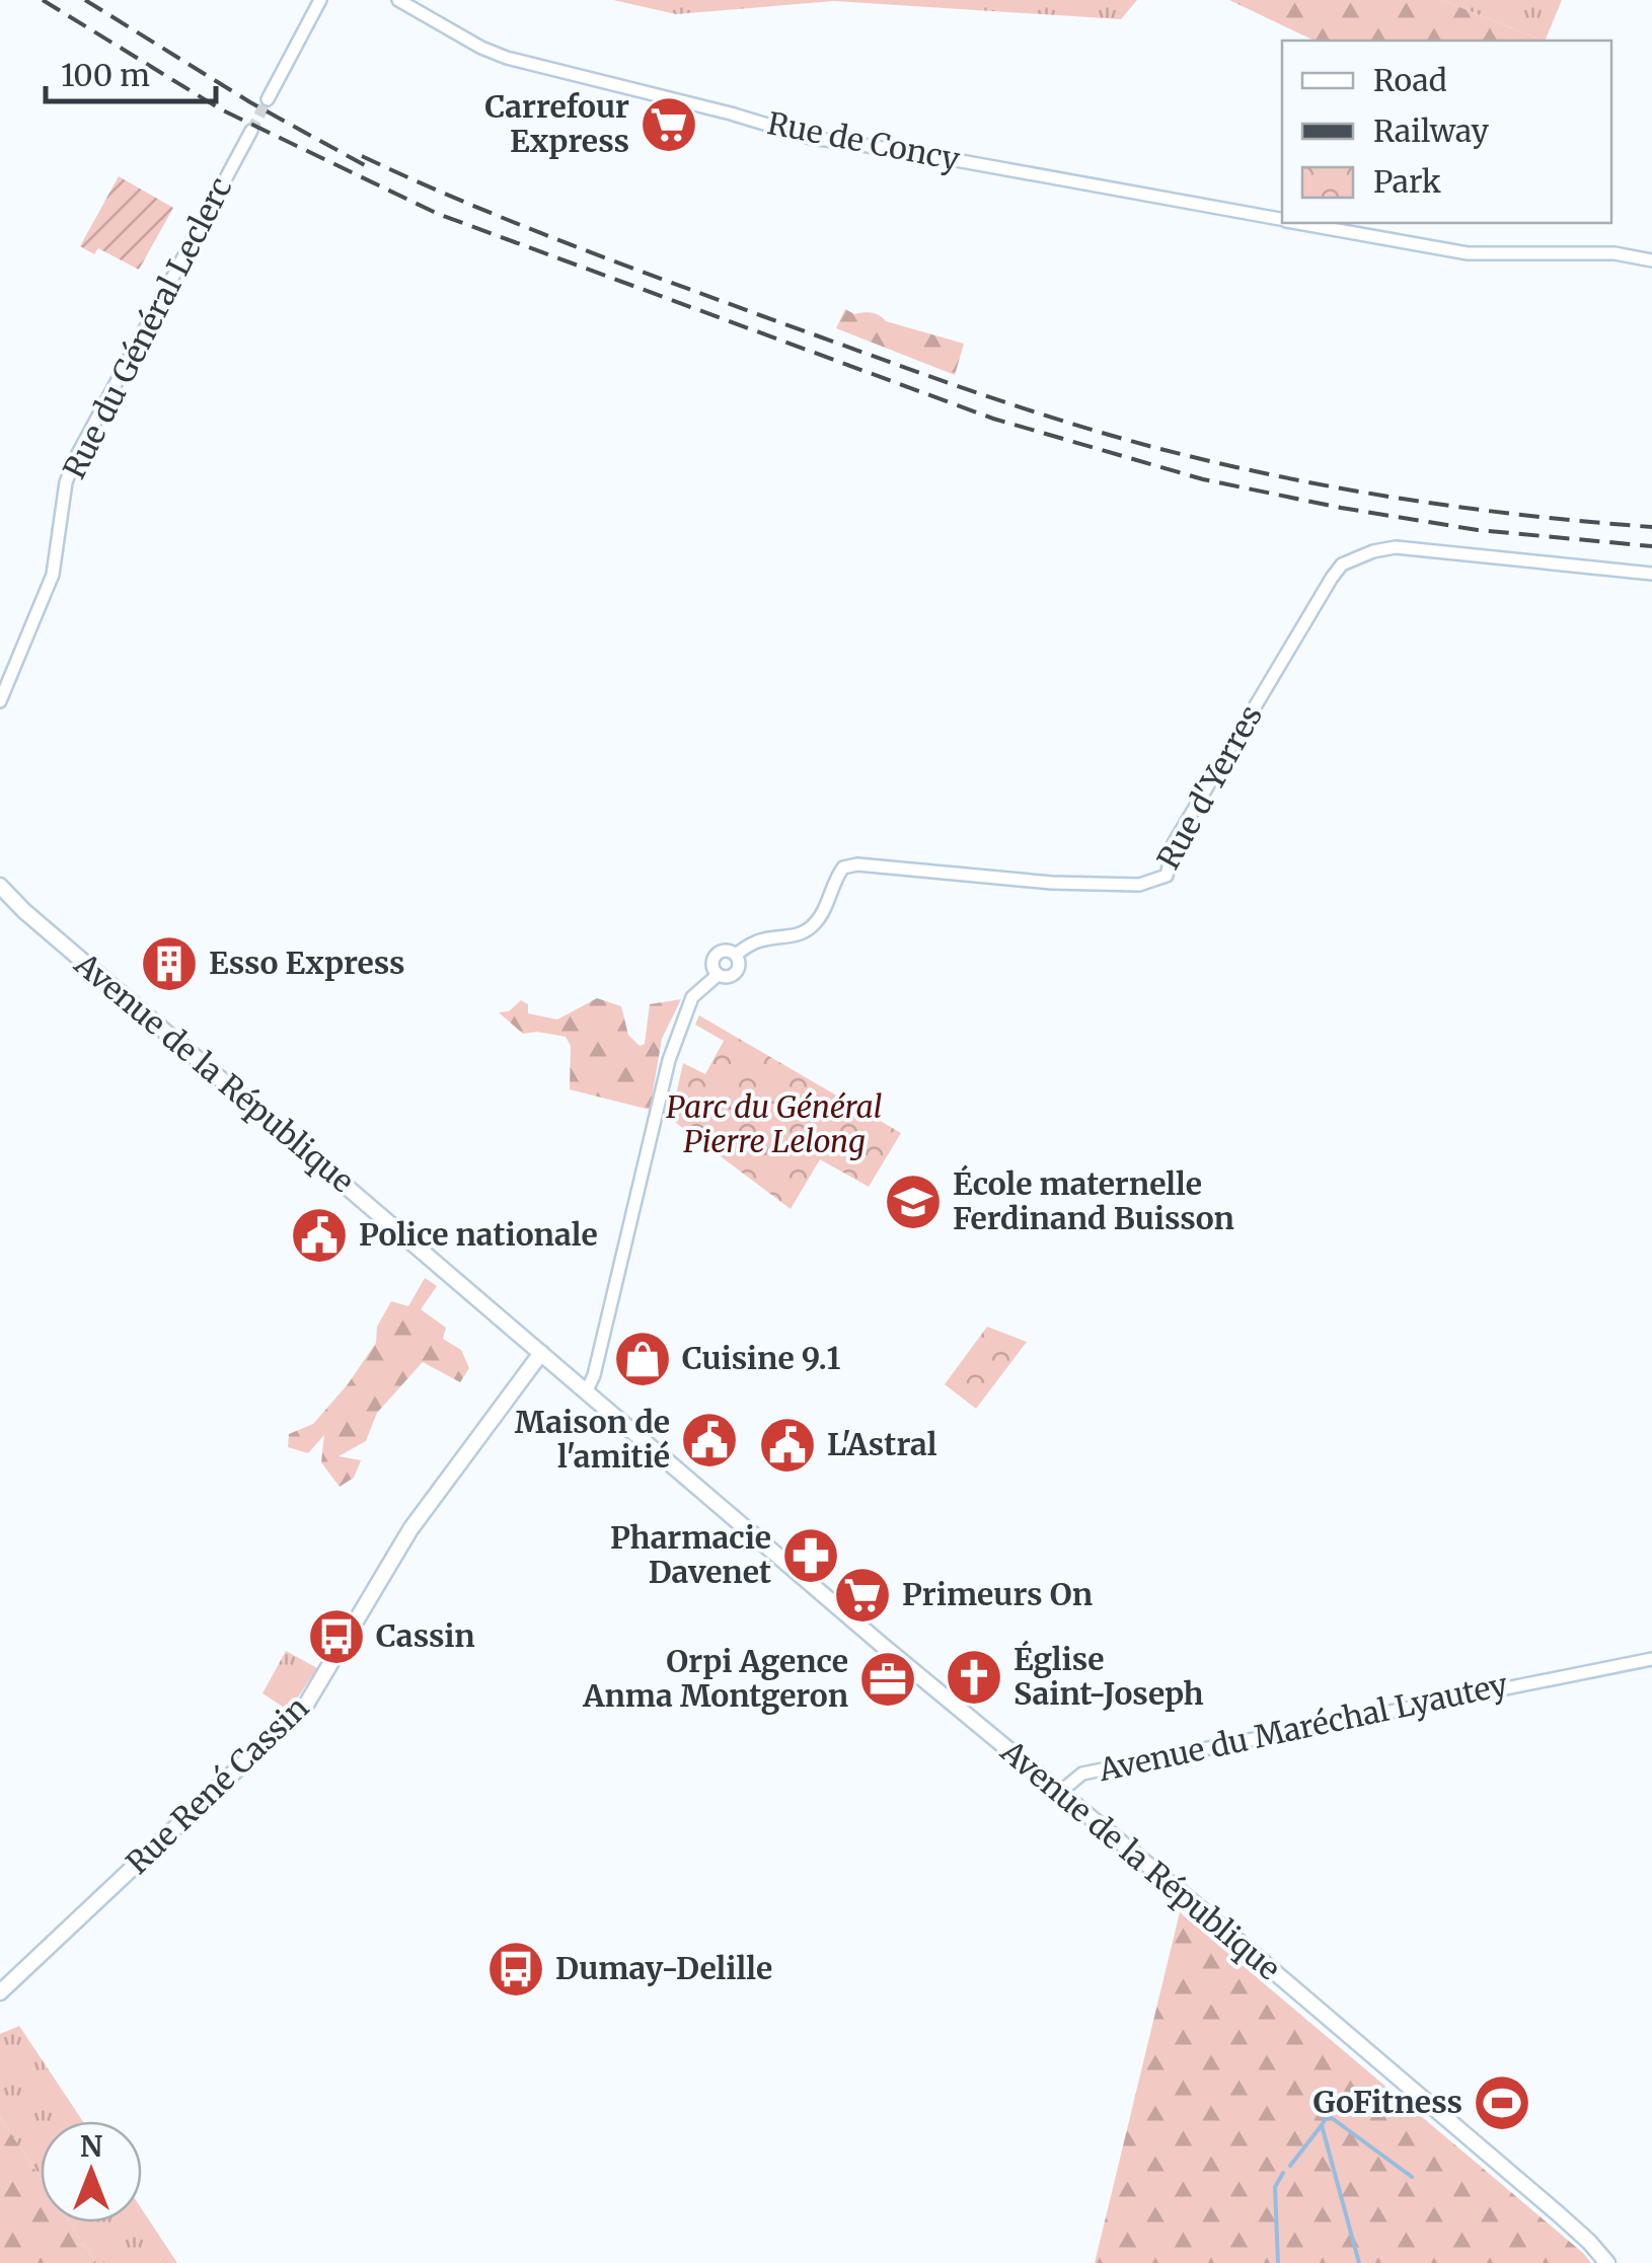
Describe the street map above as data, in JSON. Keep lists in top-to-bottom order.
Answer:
{
  "streets": {
    "main road": ["Avenue de la République", "Rue René Cassin"],
    "street": [
      "Rue de Concy",
      "Rue du Général Leclerc",
      "Rue d'Yerres",
      "Avenue du Maréchal Lyautey"
    ]
  },
  "crossings": [
    ["Avenue de la République", "Avenue du Maréchal Lyautey"],
    ["Avenue de la République", "Rue René Cassin"]
  ],
  "parks": ["Parc du Général Pierre Lelong"],
  "places": {
    "supermarket": ["Carrefour Express", "Primeurs On"],
    "building": ["Esso Express"],
    "school or university": ["École maternelle Ferdinand Buisson"],
    "public building": ["Police nationale", "Maison de l'amitié", "L'Astral"],
    "shop": ["Cuisine 9.1"],
    "pharmacy": ["Pharmacie Davenet"],
    "bus stop": ["Cassin", "Dumay-Delille"],
    "church": ["Église Saint-Joseph"],
    "office": ["Orpi Agence Anma Montgeron"],
    "sports": ["GoFitness"]
  },
  "legend": ["Road", "Railway", "Park"],
  "scale_bar": "100 m",
  "north": "top"
}
